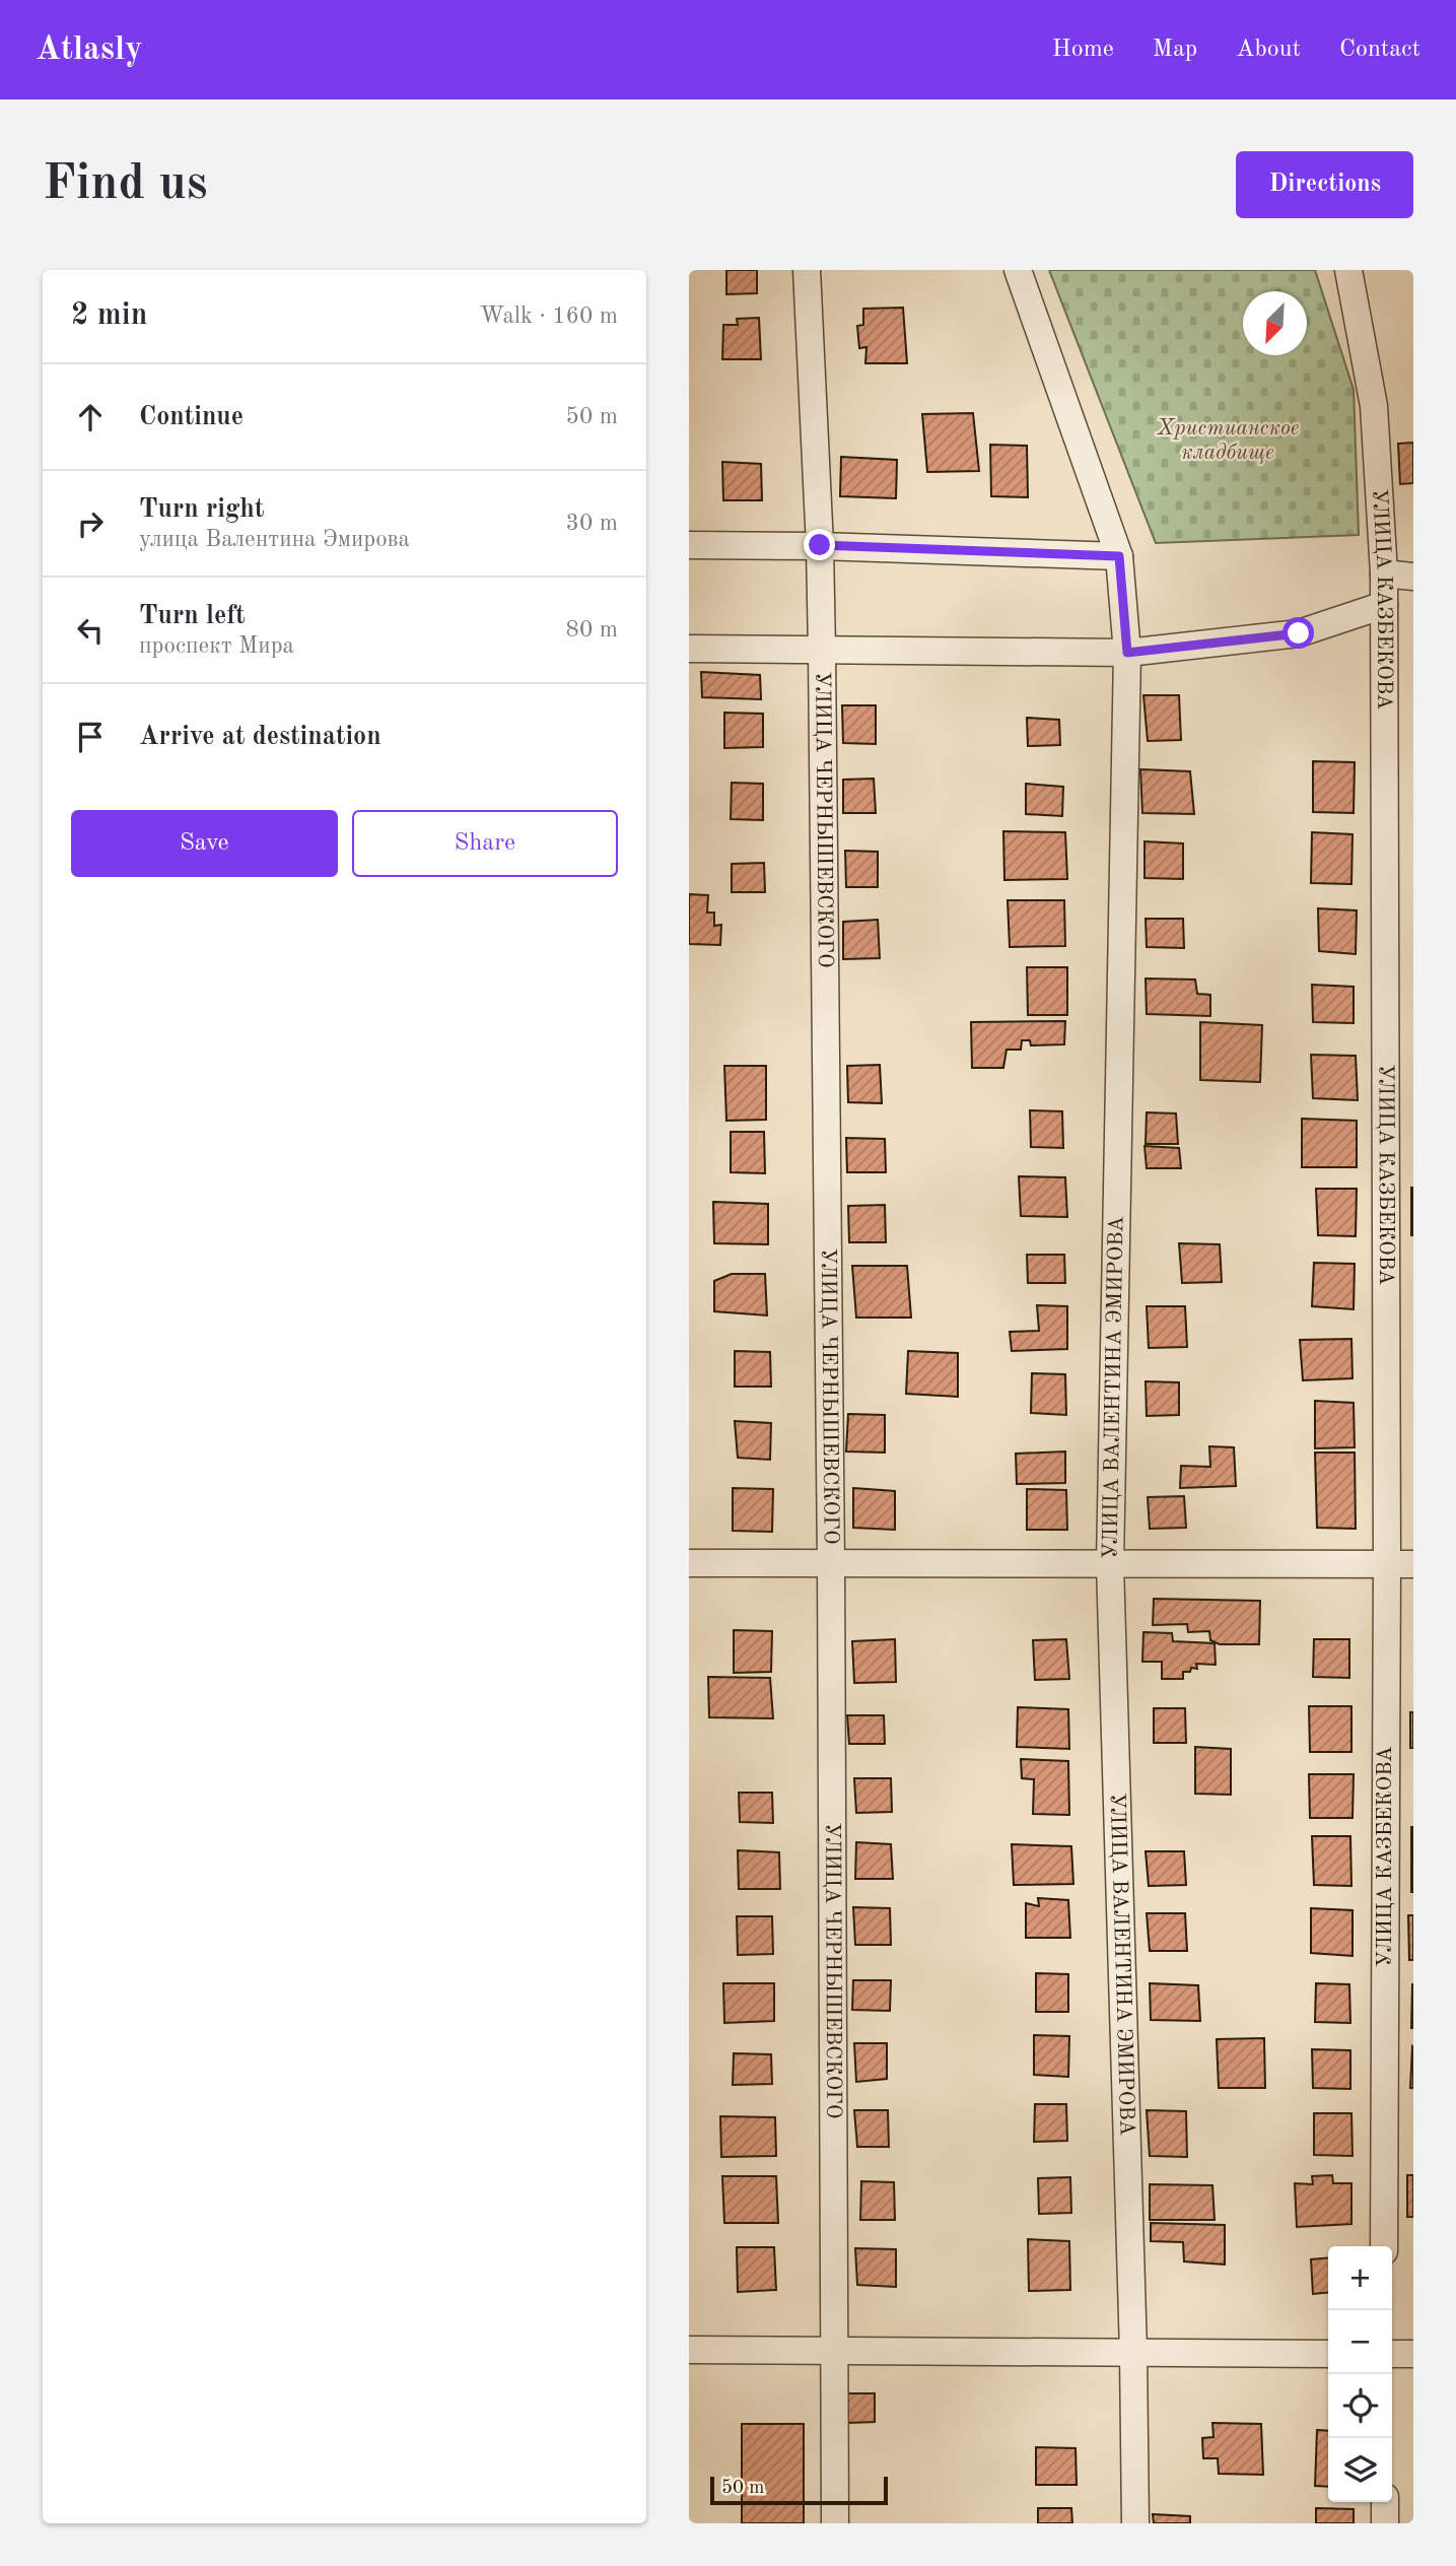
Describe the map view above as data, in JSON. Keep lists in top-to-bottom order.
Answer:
{
  "streets": {
    "street": ["УЛИЦА КАЗБЕКОВА", "УЛИЦА ЧЕРНЫШЕВСКОГО", "УЛИЦА ВАЛЕНТИНА ЭМИРОВА"]
  },
  "parks": ["Христианское кладбище"],
  "scale_bar": "50 m",
  "north": "bottom left",
  "page": {
    "header": "Atlasly",
    "nav": [
      "Home",
      "Map",
      "About",
      "Contact"
    ],
    "buttons": [
      "Directions",
      ["Save", "Share"]
    ],
    "title": "Find us",
    "heading": ["2 min", "Walk · 160 m"],
    "list": [
      ["Continue", "50 m"],
      ["Turn right", "улица Валентина Эмирова", "30 m"],
      ["Turn left", "проспект Мира", "80 m"],
      "Arrive at destination"
    ],
    "map_buttons": ["+", "−"],
    "scale": "50 m"
  }
}
